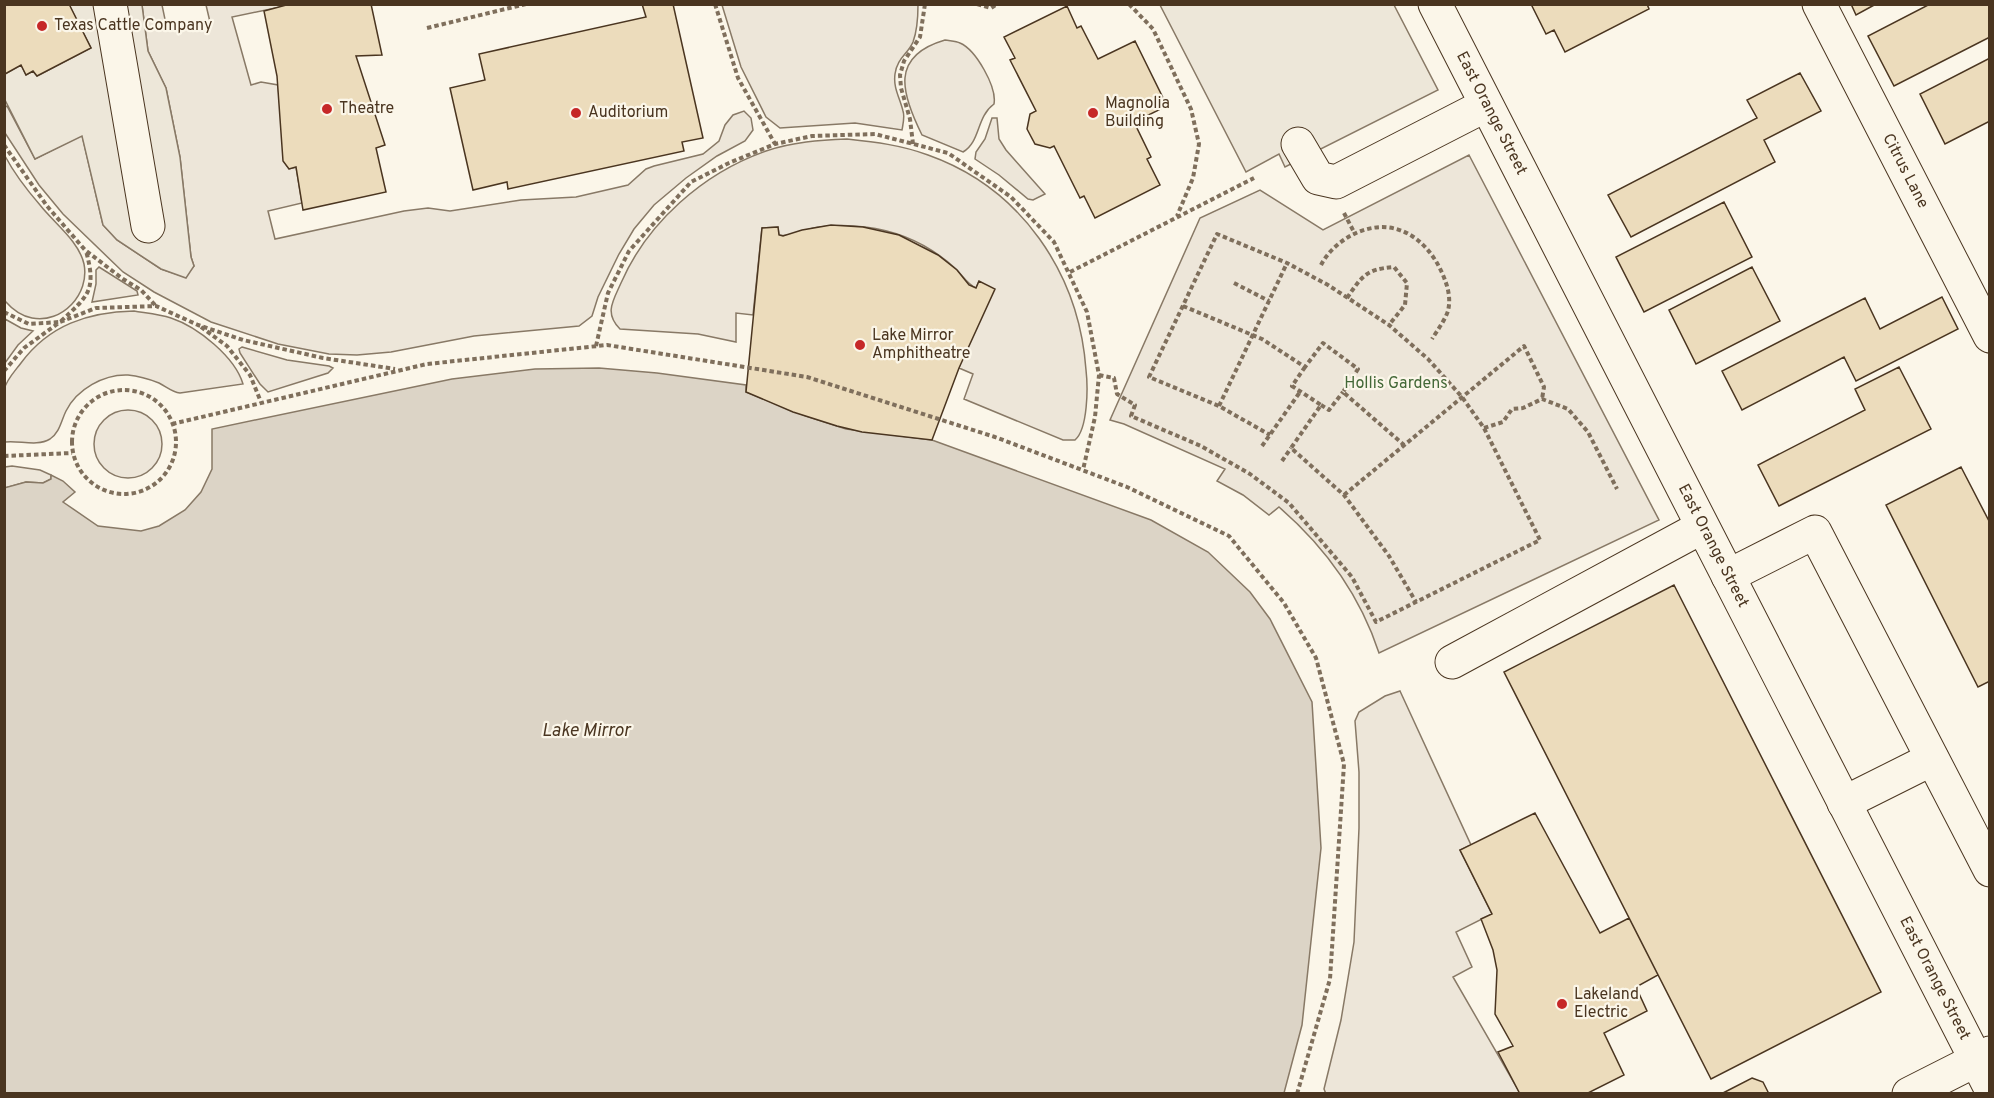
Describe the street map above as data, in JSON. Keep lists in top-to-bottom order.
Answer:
{
  "streets": {
    "street": ["East Orange Street", "Citrus Lane"]
  },
  "water": ["Lake Mirror"],
  "parks": ["Hollis Gardens"],
  "places": [
    "Texas Cattle Company",
    "Theatre",
    "Auditorium",
    "Magnolia Building",
    "Lake Mirror Amphitheatre",
    "Lakeland Electric"
  ]
}
